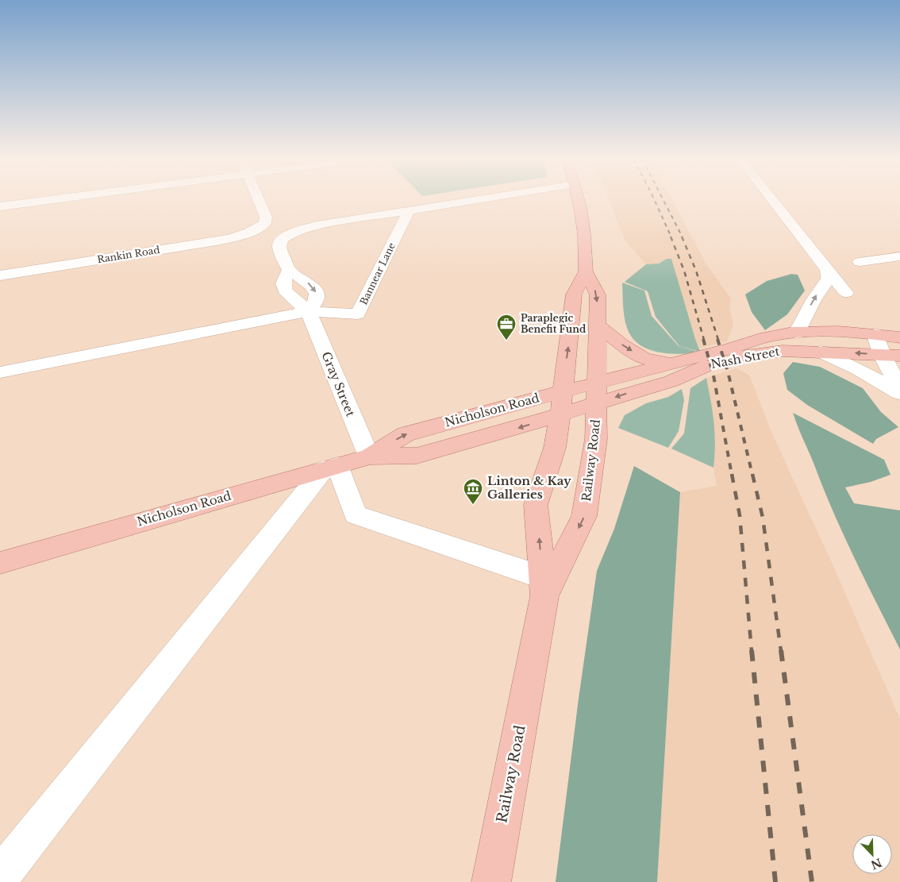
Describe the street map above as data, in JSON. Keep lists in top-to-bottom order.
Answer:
{
  "streets": {
    "main road": ["Nash Street", "Nicholson Road", "Railway Road"],
    "street": ["Rankin Road", "Bannear Lane", "Gray Street"]
  },
  "crossings": [
    ["Bannear Lane", "Gray Street"],
    ["Nash Street", "Nicholson Road"],
    ["Nash Street", "Railway Road"],
    ["Gray Street", "Nicholson Road"],
    ["Nicholson Road", "Railway Road"]
  ],
  "places": {
    "office": ["Paraplegic Benefit Fund"],
    "museum": ["Linton & Kay Galleries"]
  },
  "north": "bottom right"
}
